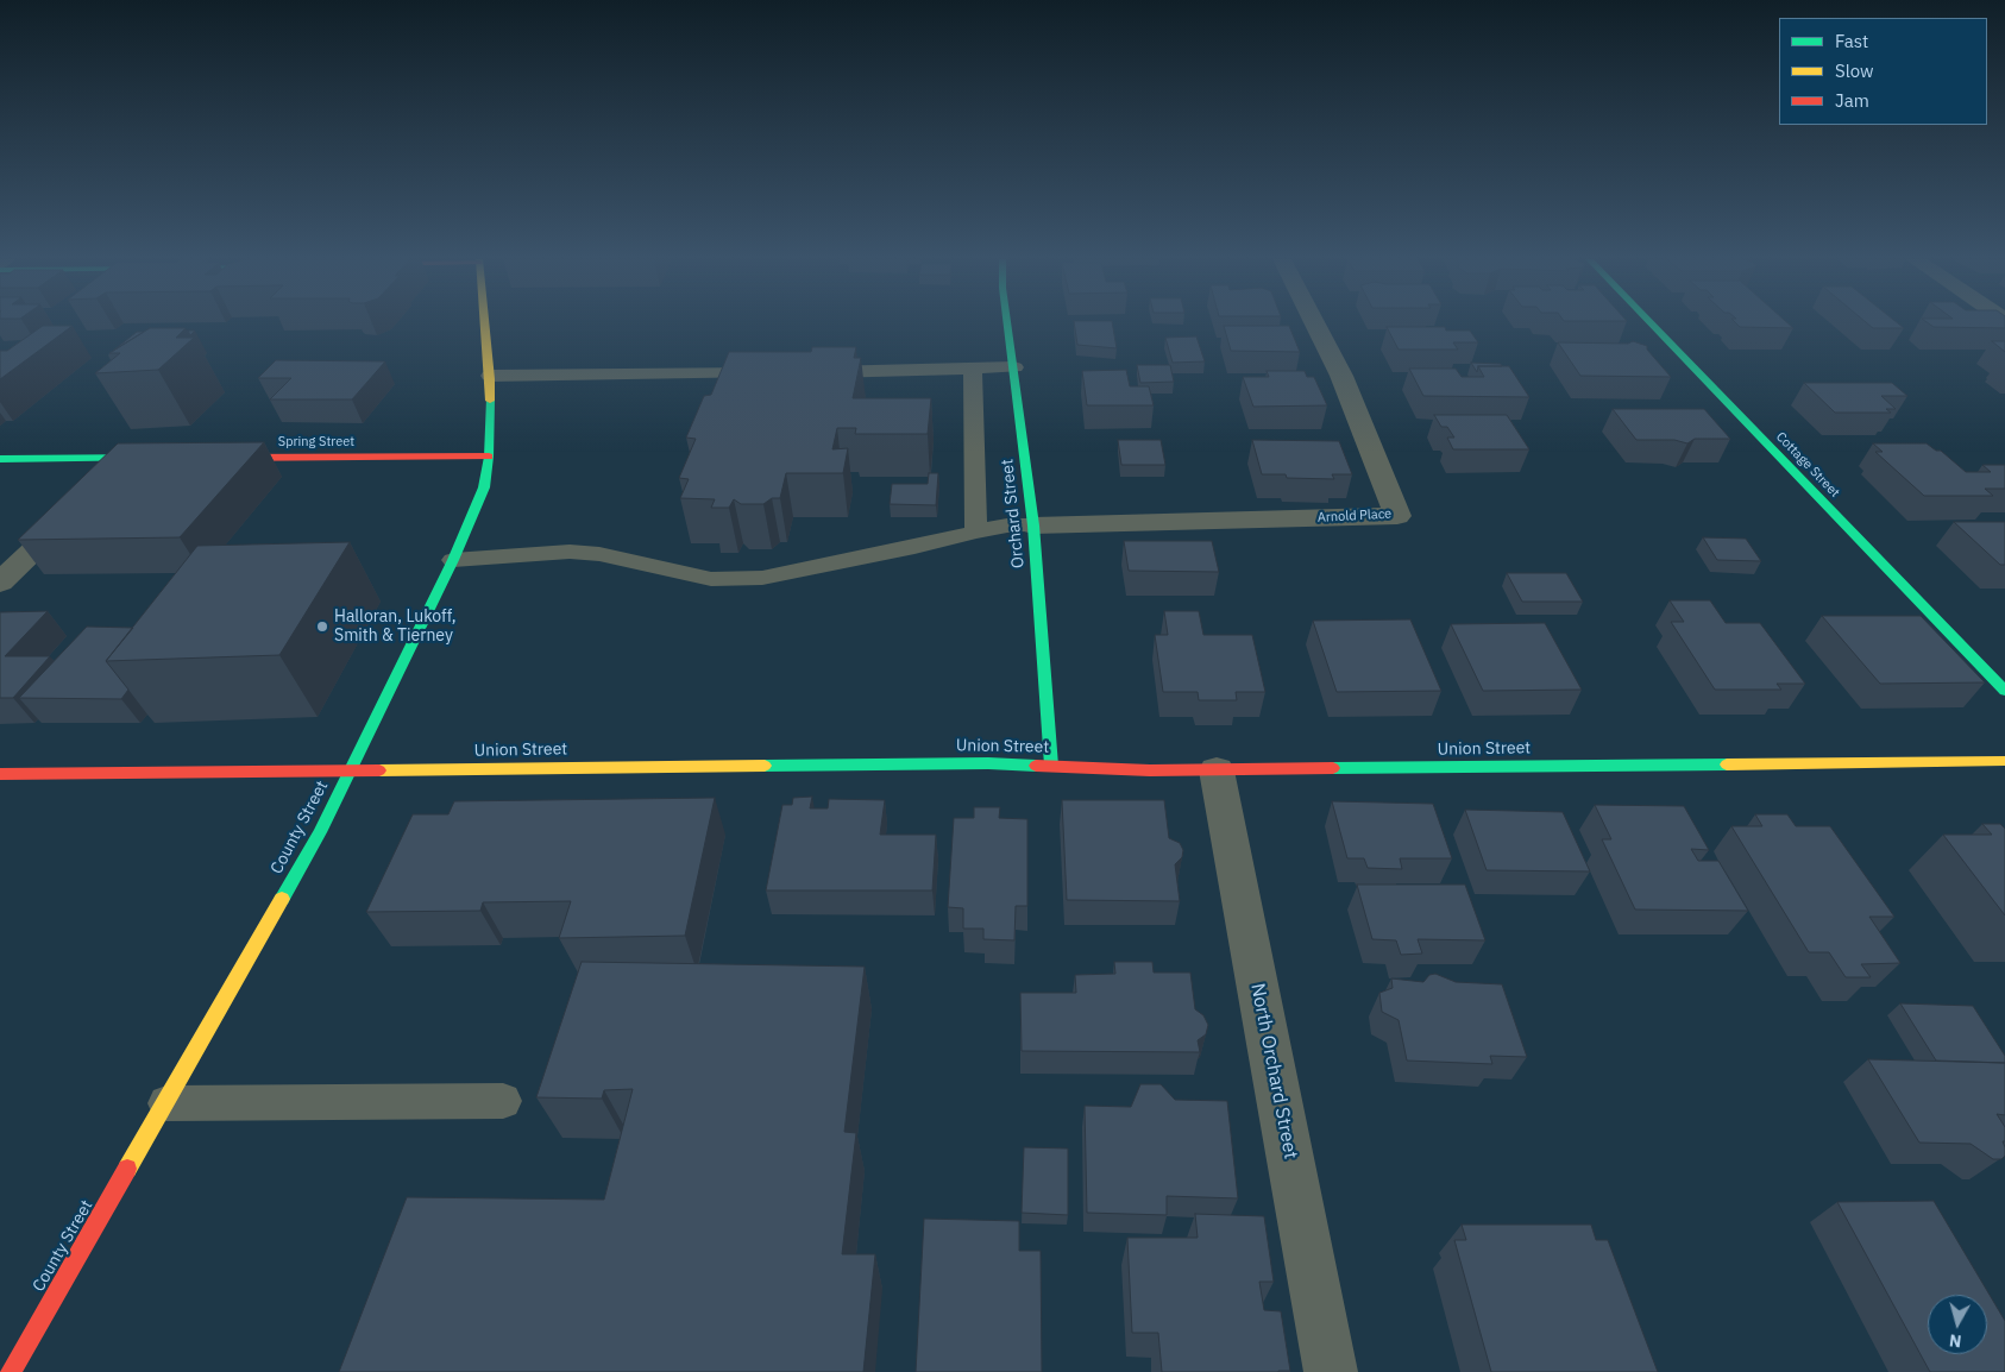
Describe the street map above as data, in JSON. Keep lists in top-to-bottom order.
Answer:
{
  "streets": {
    "main road": [
      "Spring Street",
      "Cottage Street",
      "Orchard Street",
      "Union Street",
      "County Street"
    ],
    "street": ["Arnold Place", "North Orchard Street"]
  },
  "crossings": [
    ["Spring Street", "County Street"],
    ["Orchard Street", "Arnold Place"],
    ["Orchard Street", "Union Street"],
    ["Union Street", "County Street"],
    ["Union Street", "North Orchard Street"]
  ],
  "places": ["Halloran, Lukoff, Smith & Tierney"],
  "legend": ["Fast", "Slow", "Jam"],
  "north": "bottom"
}
